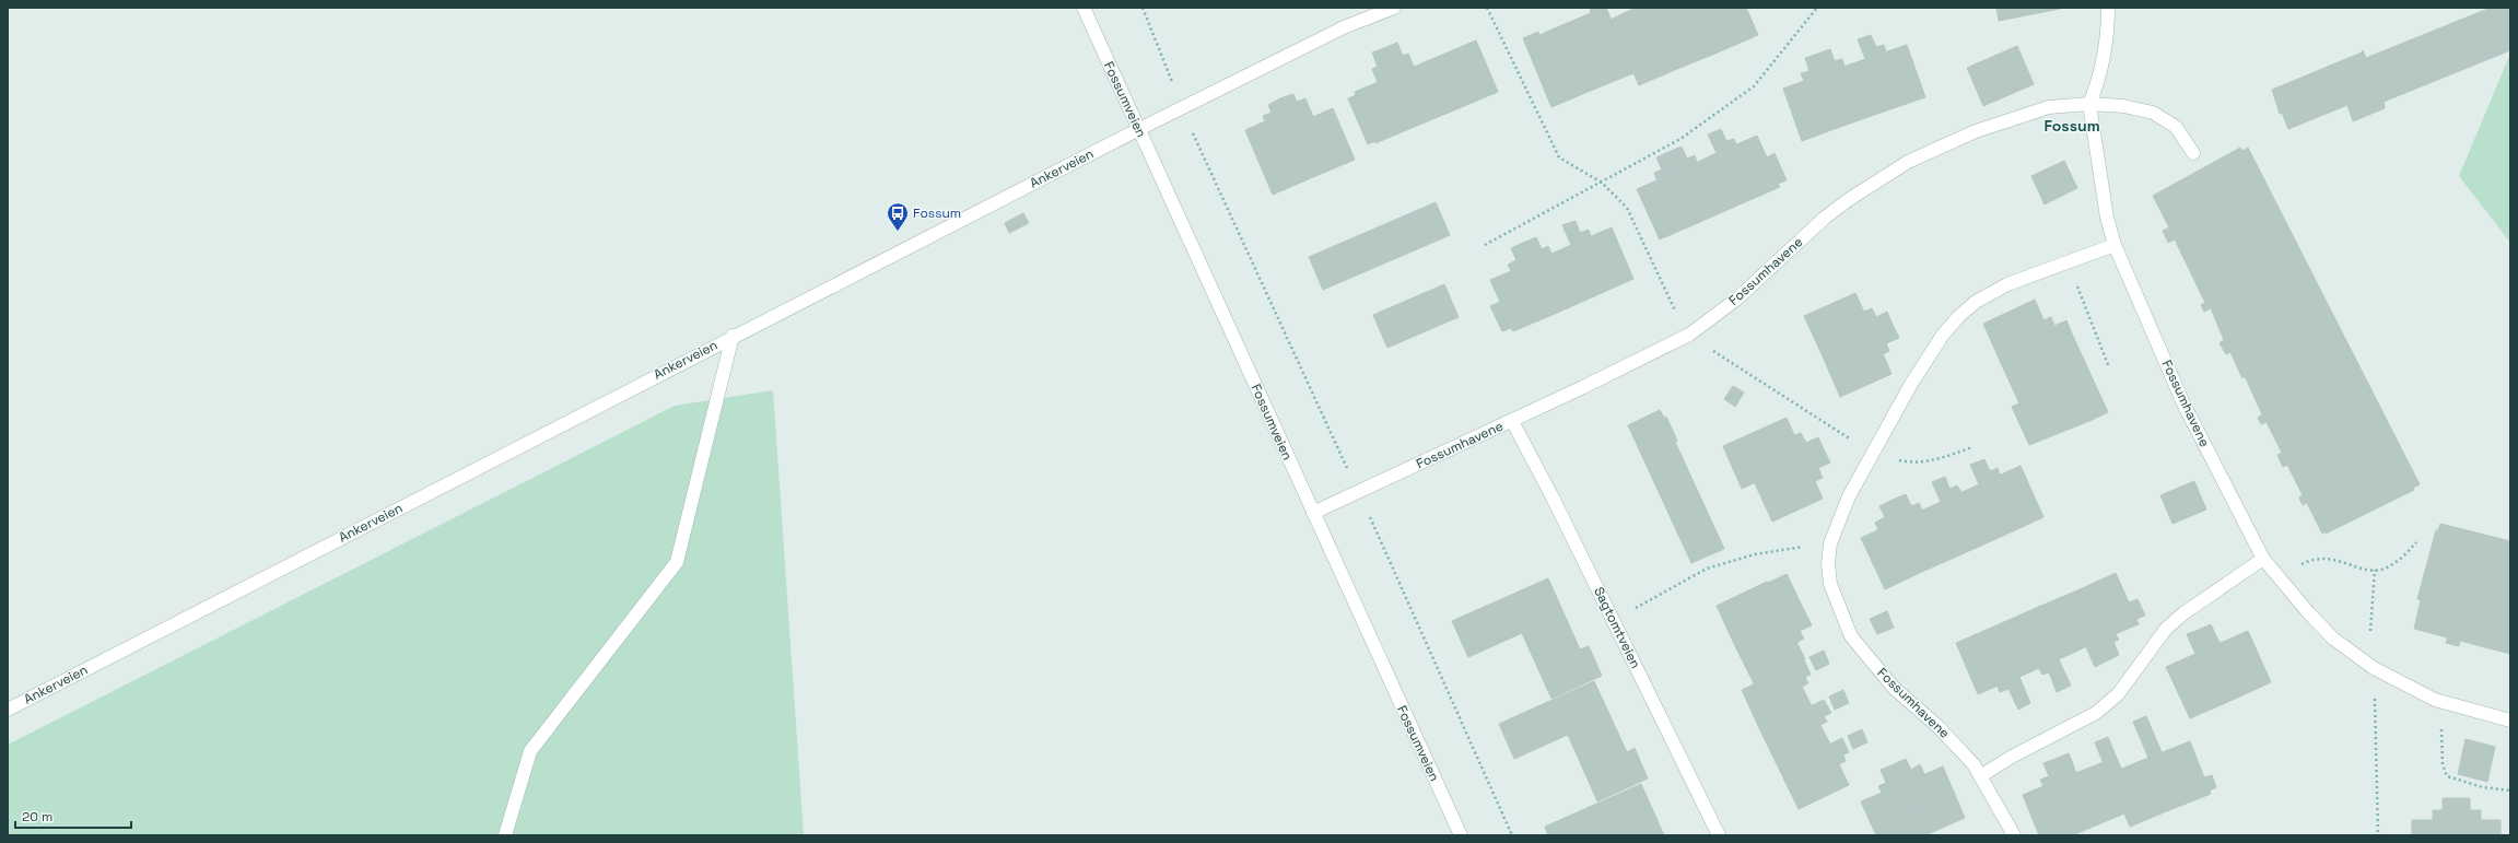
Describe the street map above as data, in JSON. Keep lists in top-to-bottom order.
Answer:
{
  "streets": {
    "street": [
      "Fossumveien",
      "Ankerveien",
      "Fossumhavene",
      "Sagtomtveien"
    ]
  },
  "crossings": [
    ["Fossumveien", "Ankerveien"],
    ["Fossumveien", "Fossumhavene"],
    ["Fossumhavene", "Sagtomtveien"]
  ],
  "districts": ["Fossum"],
  "places": {
    "bus stop": ["Fossum"]
  },
  "scale_bar": "20 m"
}
